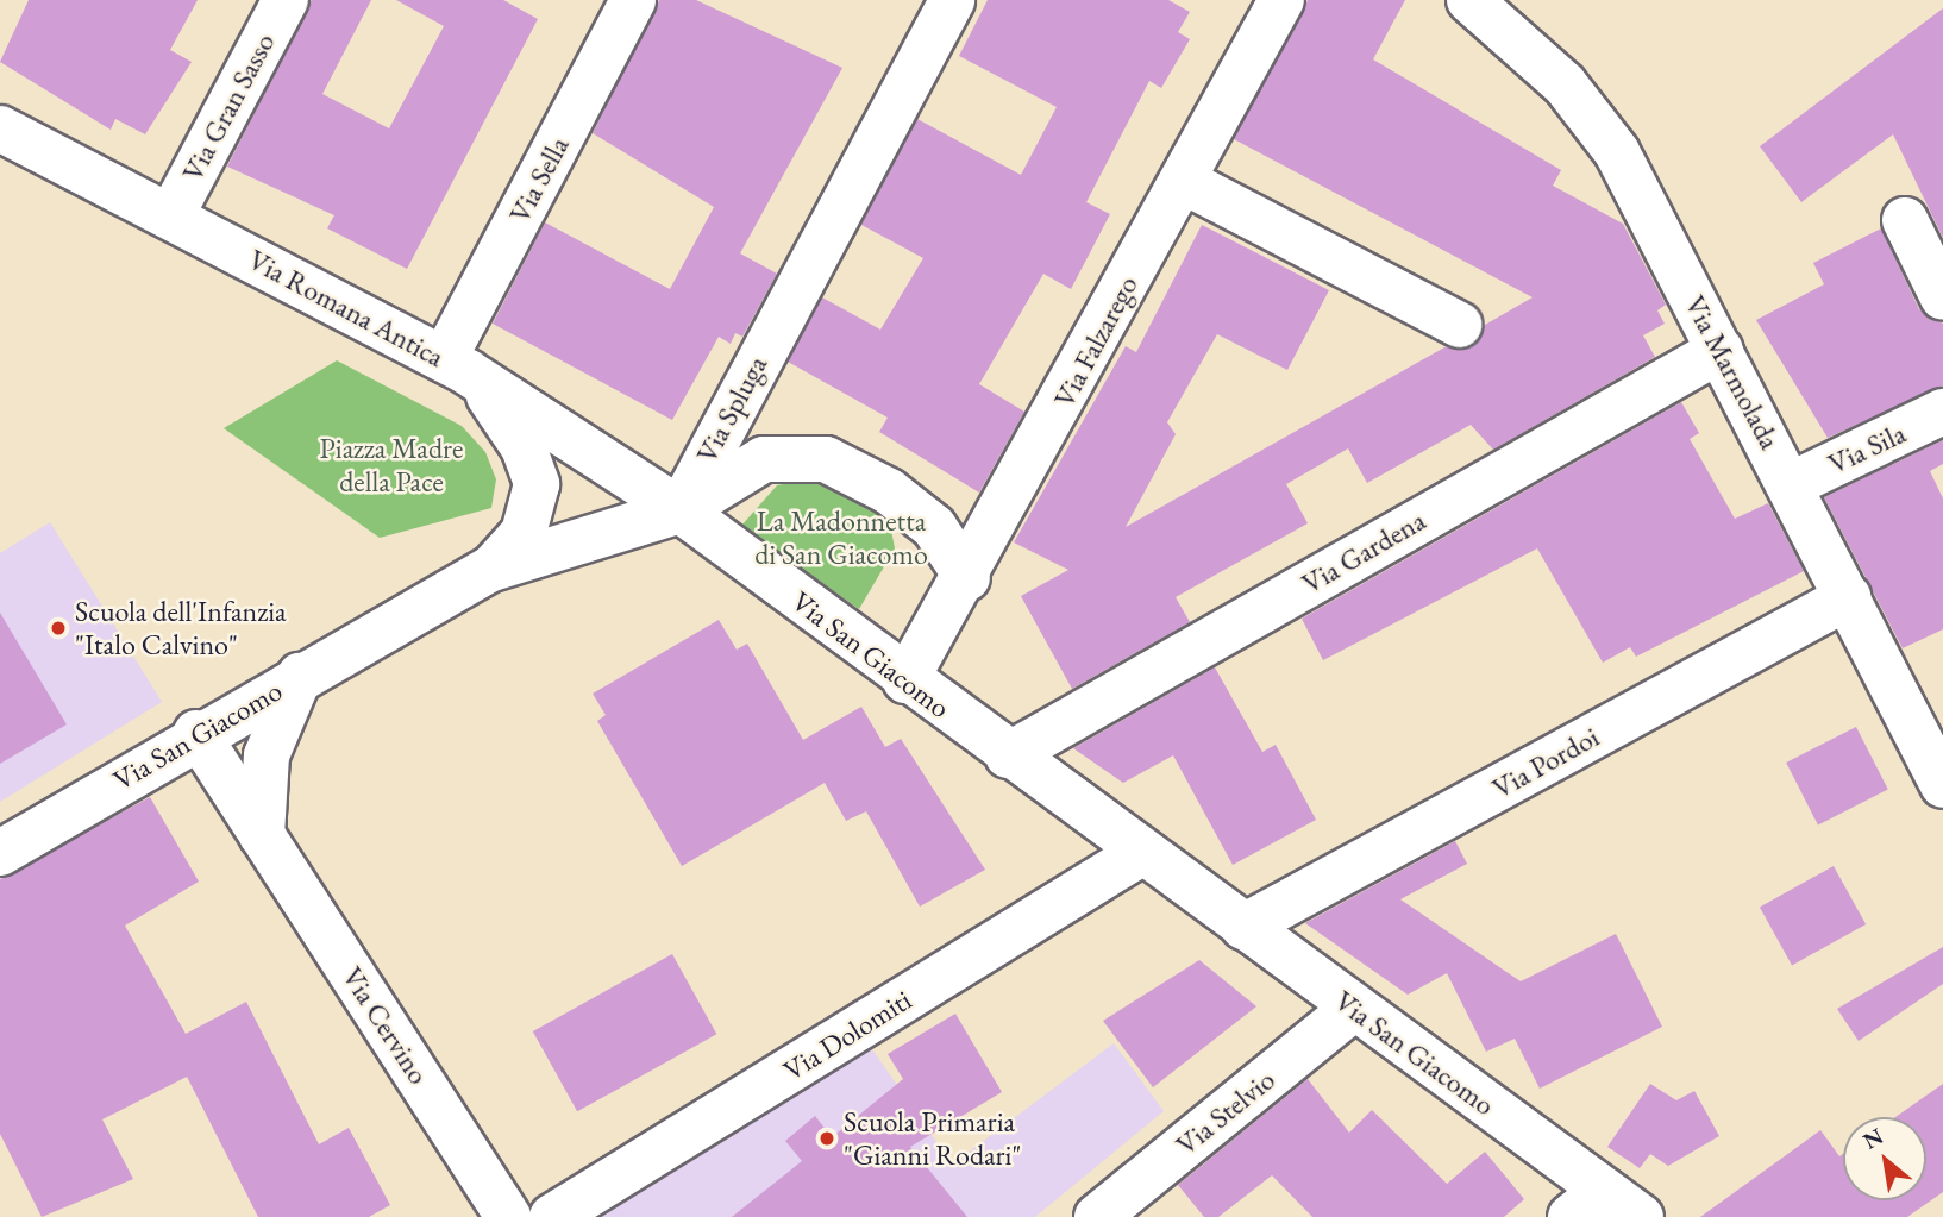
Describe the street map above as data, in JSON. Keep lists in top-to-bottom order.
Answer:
{
  "streets": {
    "street": [
      "Via Gran Sasso",
      "Via Sella",
      "Via Romana Antica",
      "Via Falzarego",
      "Via Marmolada",
      "Via Spluga",
      "Via Sila",
      "Via Gardena",
      "Via San Giacomo",
      "Via Pordoi",
      "Via Cervino",
      "Via Dolomiti",
      "Via Stelvio"
    ]
  },
  "crossings": [
    ["Via Gran Sasso", "Via Romana Antica"],
    ["Via Sella", "Via Romana Antica"],
    ["Via Romana Antica", "Via Spluga"],
    ["Via Romana Antica", "Via San Giacomo"],
    ["Via Falzarego", "Via Spluga"],
    ["Via Falzarego", "Via San Giacomo"],
    ["Via Marmolada", "Via Sila"],
    ["Via Marmolada", "Via Gardena"],
    ["Via Marmolada", "Via Pordoi"],
    ["Via Spluga", "Via San Giacomo"],
    ["Via Gardena", "Via San Giacomo"],
    ["Via San Giacomo", "Via Pordoi"],
    ["Via San Giacomo", "Via Cervino"],
    ["Via San Giacomo", "Via Dolomiti"],
    ["Via San Giacomo", "Via Stelvio"]
  ],
  "parks": ["Piazza Madre della Pace", "La Madonnetta di San Giacomo"],
  "places": ["Scuola dell'Infanzia \"Italo Calvino\"", "Scuola Primaria \"Gianni Rodari\""],
  "north": "top left"
}
